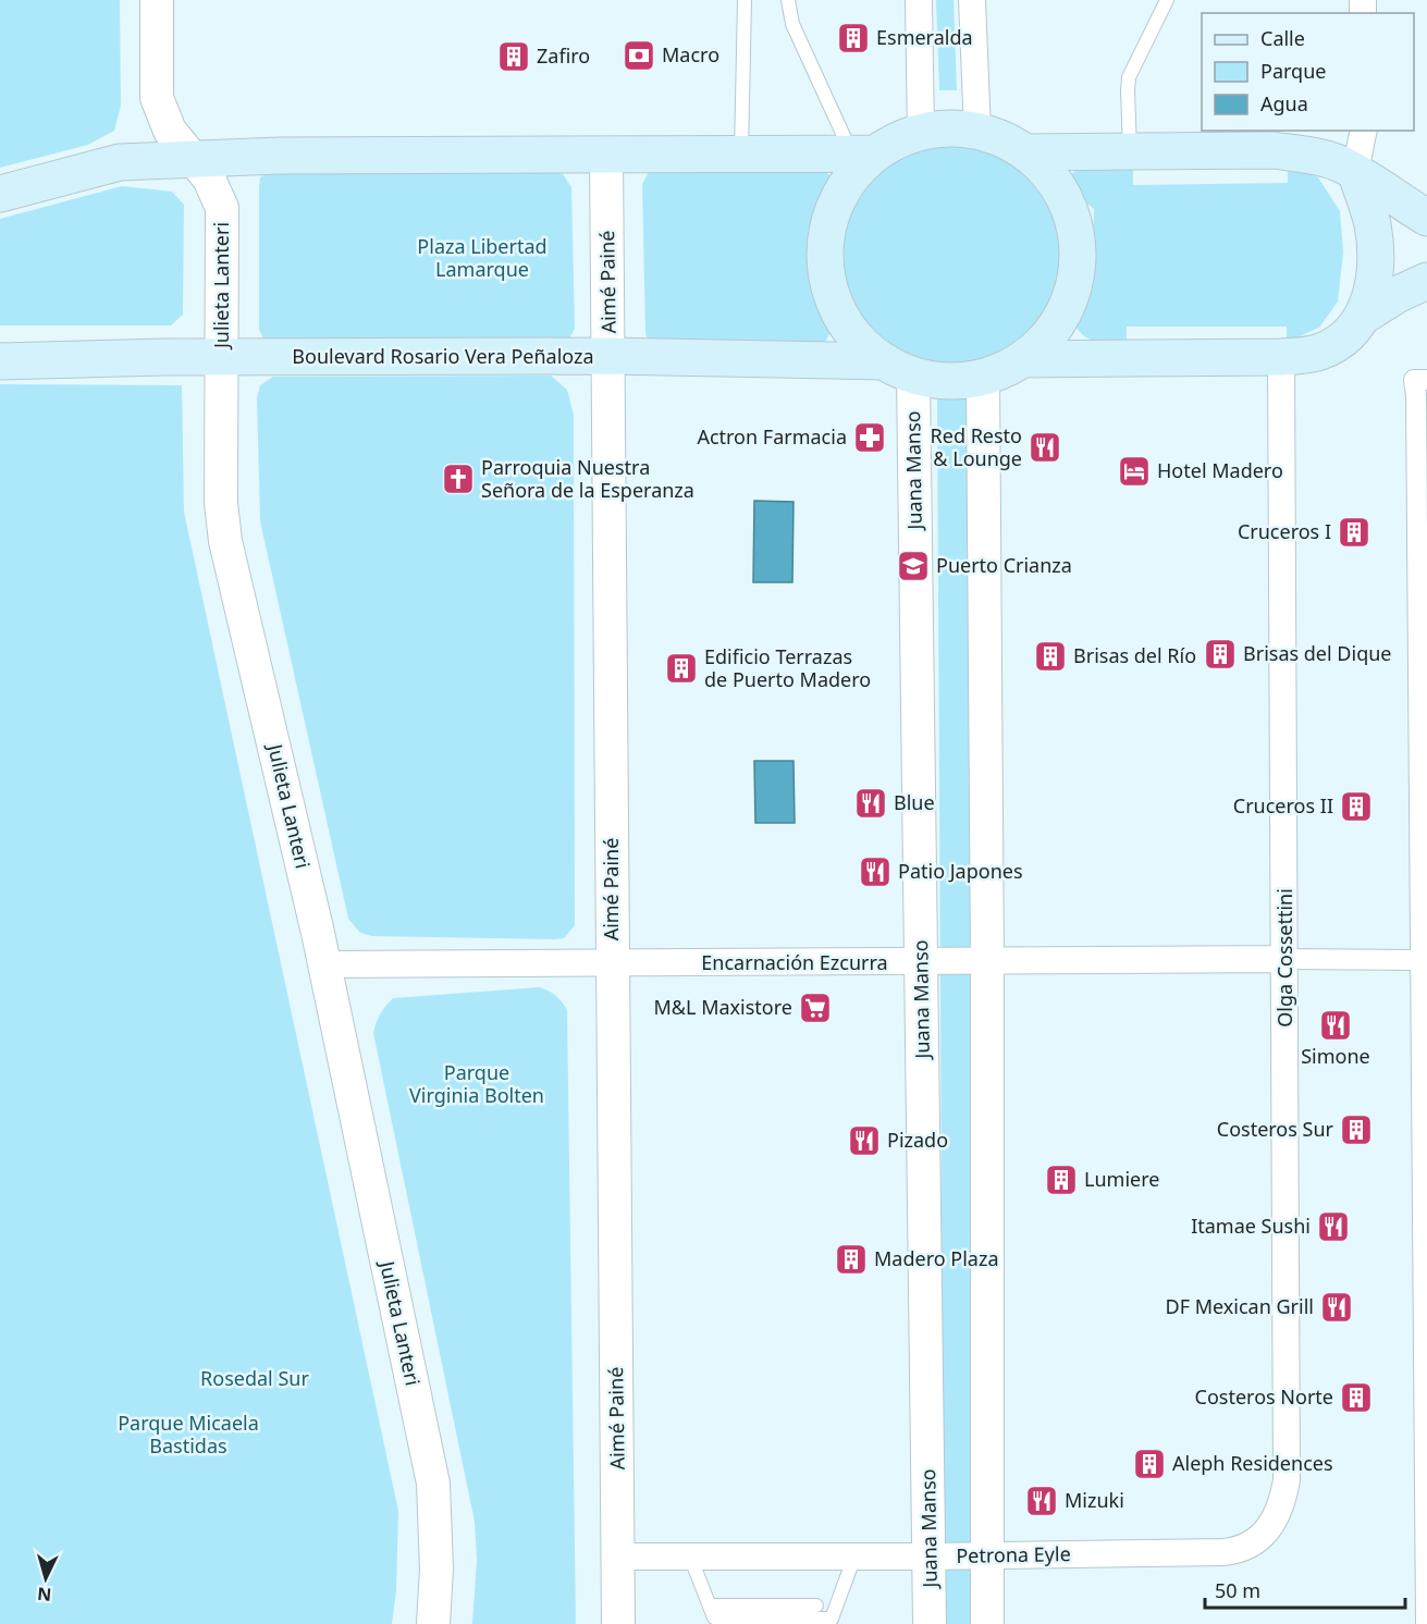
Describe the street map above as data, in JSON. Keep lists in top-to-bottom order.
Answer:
{
  "streets": {
    "main road": ["Boulevard Rosario Vera Peñaloza"],
    "street": [
      "Aimé Painé",
      "Julieta Lanteri",
      "Juana Manso",
      "Olga Cossettini",
      "Encarnación Ezcurra",
      "Petrona Eyle"
    ]
  },
  "crossings": [
    ["Aimé Painé", "Boulevard Rosario Vera Peñaloza"],
    ["Aimé Painé", "Encarnación Ezcurra"],
    ["Aimé Painé", "Petrona Eyle"],
    ["Julieta Lanteri", "Boulevard Rosario Vera Peñaloza"],
    ["Julieta Lanteri", "Encarnación Ezcurra"],
    ["Boulevard Rosario Vera Peñaloza", "Juana Manso"],
    ["Juana Manso", "Encarnación Ezcurra"],
    ["Juana Manso", "Petrona Eyle"],
    ["Olga Cossettini", "Encarnación Ezcurra"],
    ["Olga Cossettini", "Petrona Eyle"]
  ],
  "parks": [
    "Plaza Libertad Lamarque",
    "Parque Virginia Bolten",
    "Rosedal Sur",
    "Parque Micaela Bastidas"
  ],
  "places": {
    "building": [
      "Esmeralda",
      "Zafiro",
      "Cruceros I",
      "Brisas del Dique",
      "Brisas del Río",
      "Edificio Terrazas de Puerto Madero",
      "Cruceros II",
      "Costeros Sur",
      "Lumiere",
      "Madero Plaza",
      "Costeros Norte",
      "Aleph Residences"
    ],
    "bank": ["Macro"],
    "pharmacy": ["Actron Farmacia"],
    "restaurant": [
      "Red Resto & Lounge",
      "Blue",
      "Patio Japones",
      "Simone",
      "Pizado",
      "Itamae Sushi",
      "DF Mexican Grill",
      "Mizuki"
    ],
    "hotel": ["Hotel Madero"],
    "church": ["Parroquia Nuestra Señora de la Esperanza"],
    "school or university": ["Puerto Crianza"],
    "supermarket": ["M&L Maxistore"]
  },
  "legend": ["Calle", "Parque", "Agua"],
  "scale_bar": "50 m",
  "north": "bottom"
}
